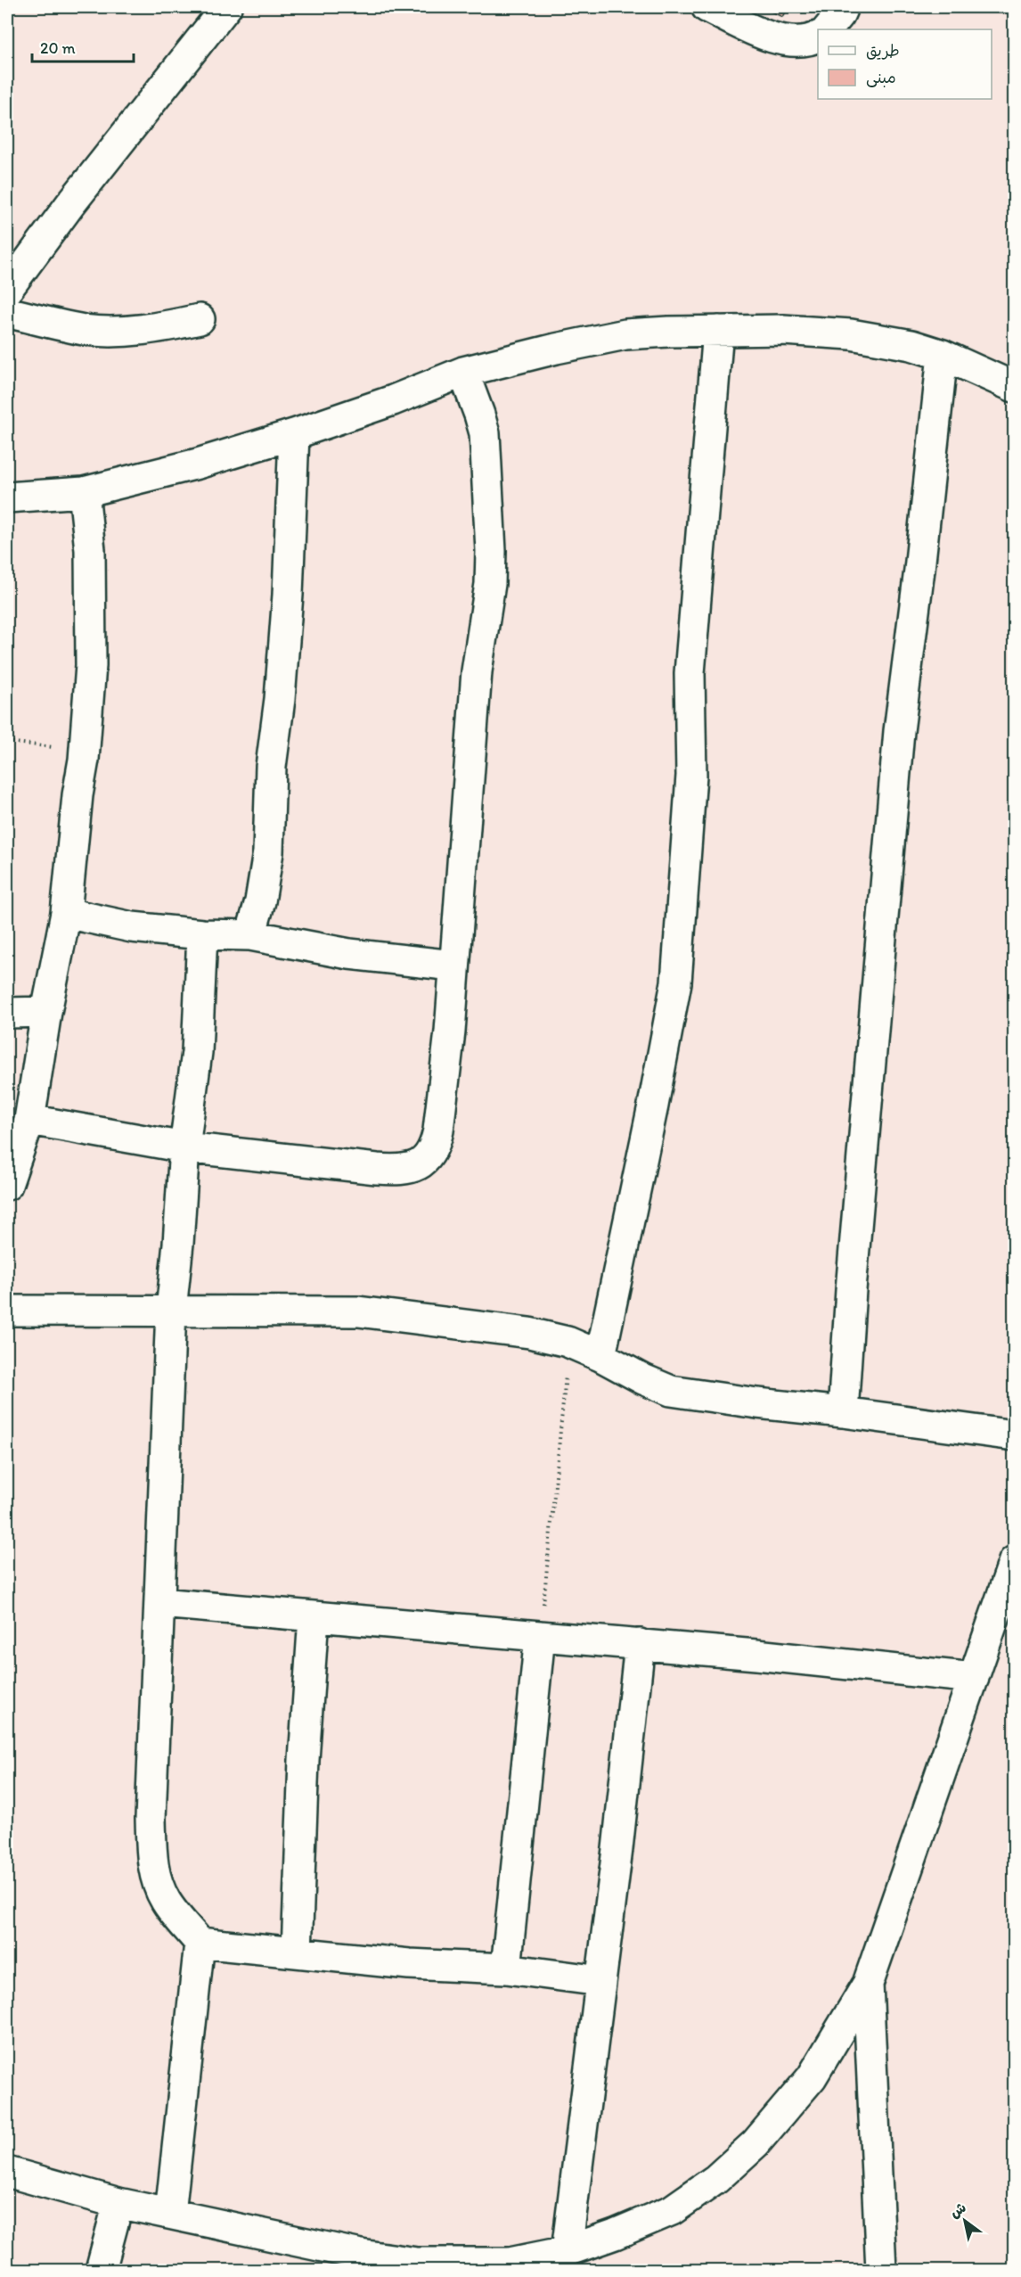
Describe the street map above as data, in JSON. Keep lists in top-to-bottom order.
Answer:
{
  "legend": ["طريق", "مبنى"],
  "scale_bar": "20 m",
  "north": "top left"
}
